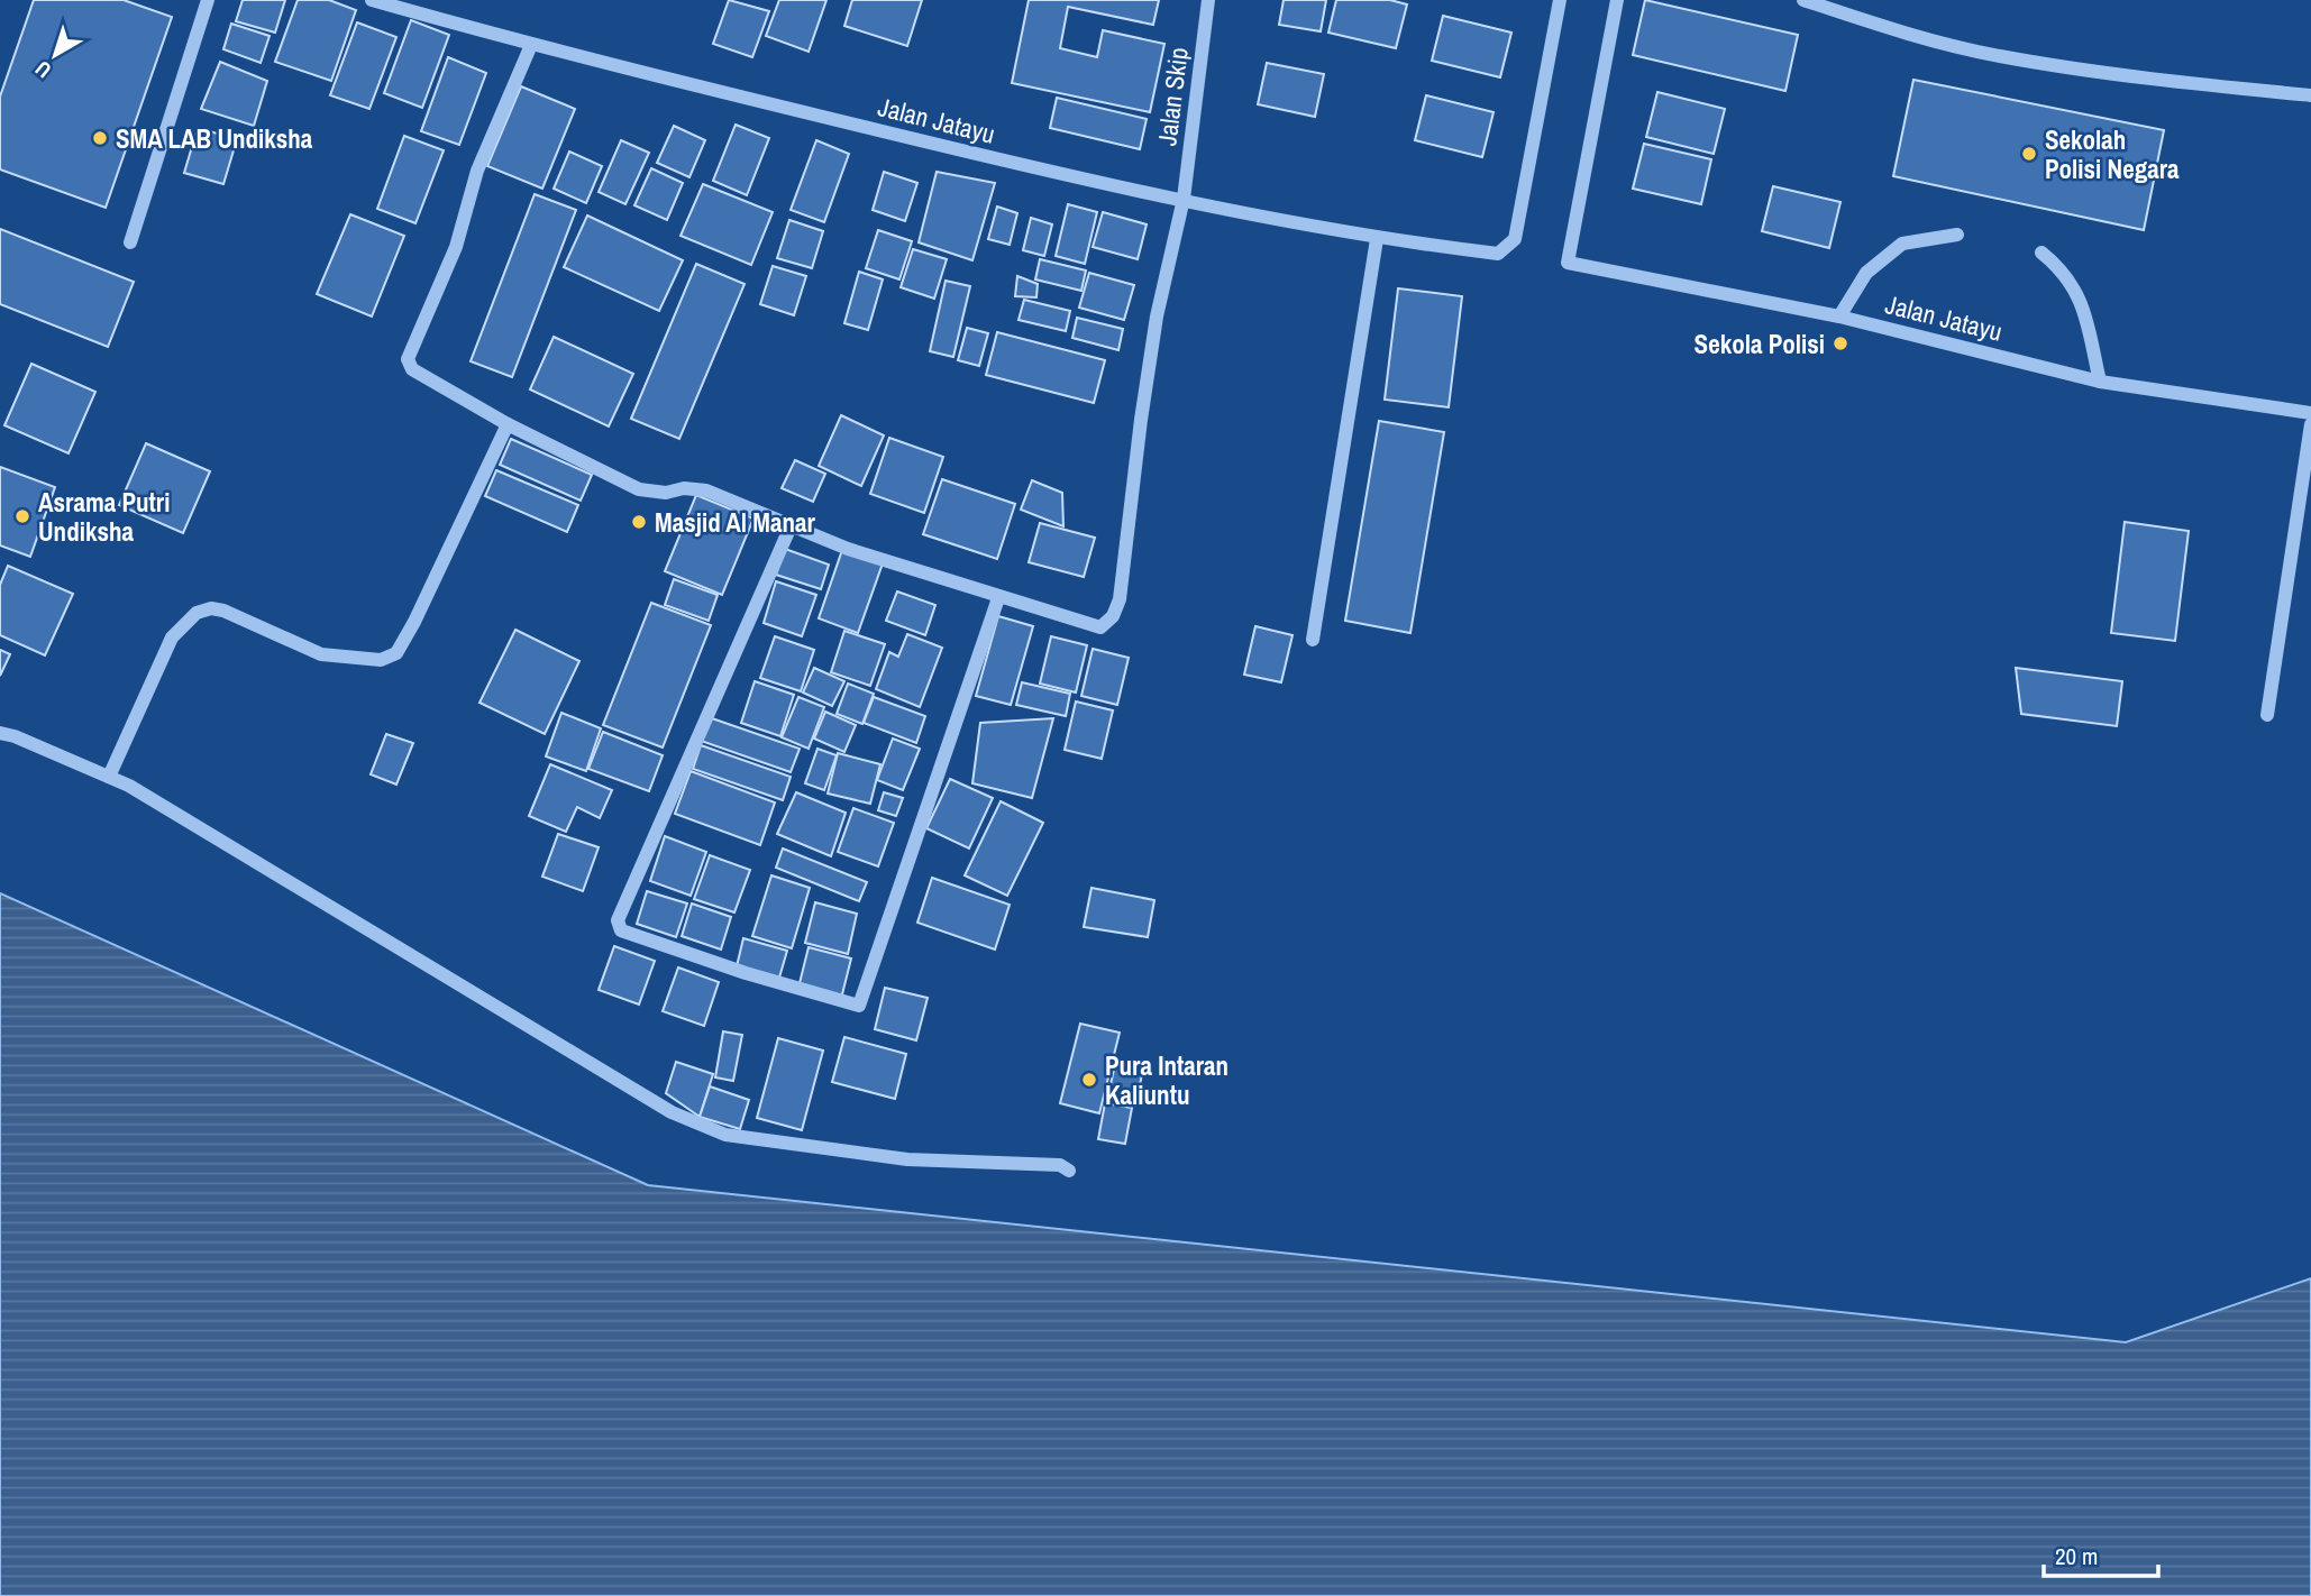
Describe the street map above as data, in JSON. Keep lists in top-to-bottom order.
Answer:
{
  "streets": {
    "street": ["Jalan Skip", "Jalan Jatayu"]
  },
  "crossings": [
    ["Jalan Skip", "Jalan Jatayu"]
  ],
  "places": [
    "SMA LAB Undiksha",
    "Sekolah Polisi Negara",
    "Sekola Polisi",
    "Asrama Putri Undiksha",
    "Masjid Al Manar",
    "Pura Intaran Kaliuntu"
  ],
  "scale_bar": "20 m",
  "north": "bottom left"
}
